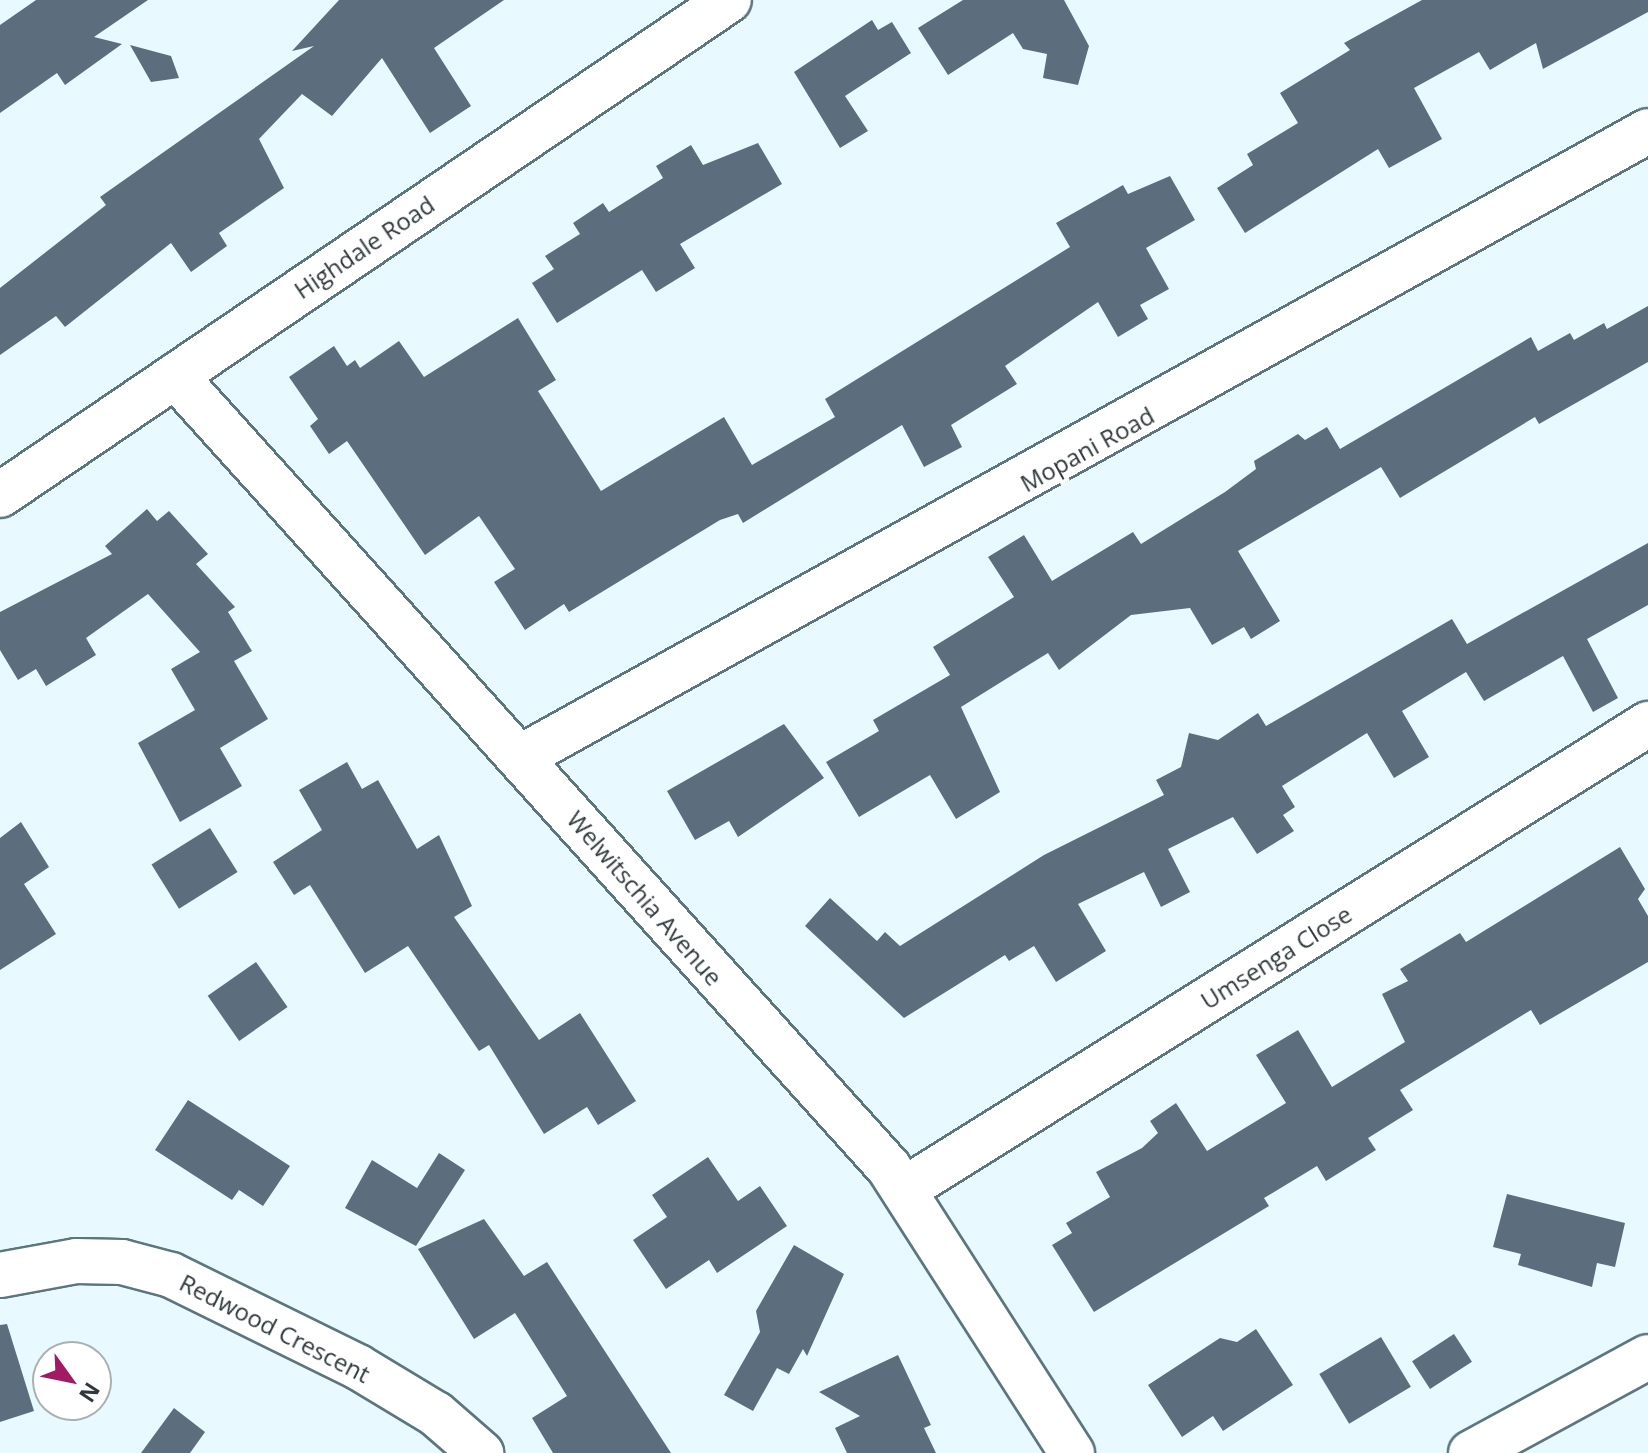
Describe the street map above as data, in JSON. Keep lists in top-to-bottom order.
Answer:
{
  "streets": {
    "street": [
      "Highdale Road",
      "Mopani Road",
      "Welwitschia Avenue",
      "Umsenga Close",
      "Redwood Crescent"
    ]
  },
  "crossings": [
    ["Highdale Road", "Welwitschia Avenue"],
    ["Mopani Road", "Welwitschia Avenue"],
    ["Welwitschia Avenue", "Umsenga Close"]
  ],
  "north": "bottom right"
}
